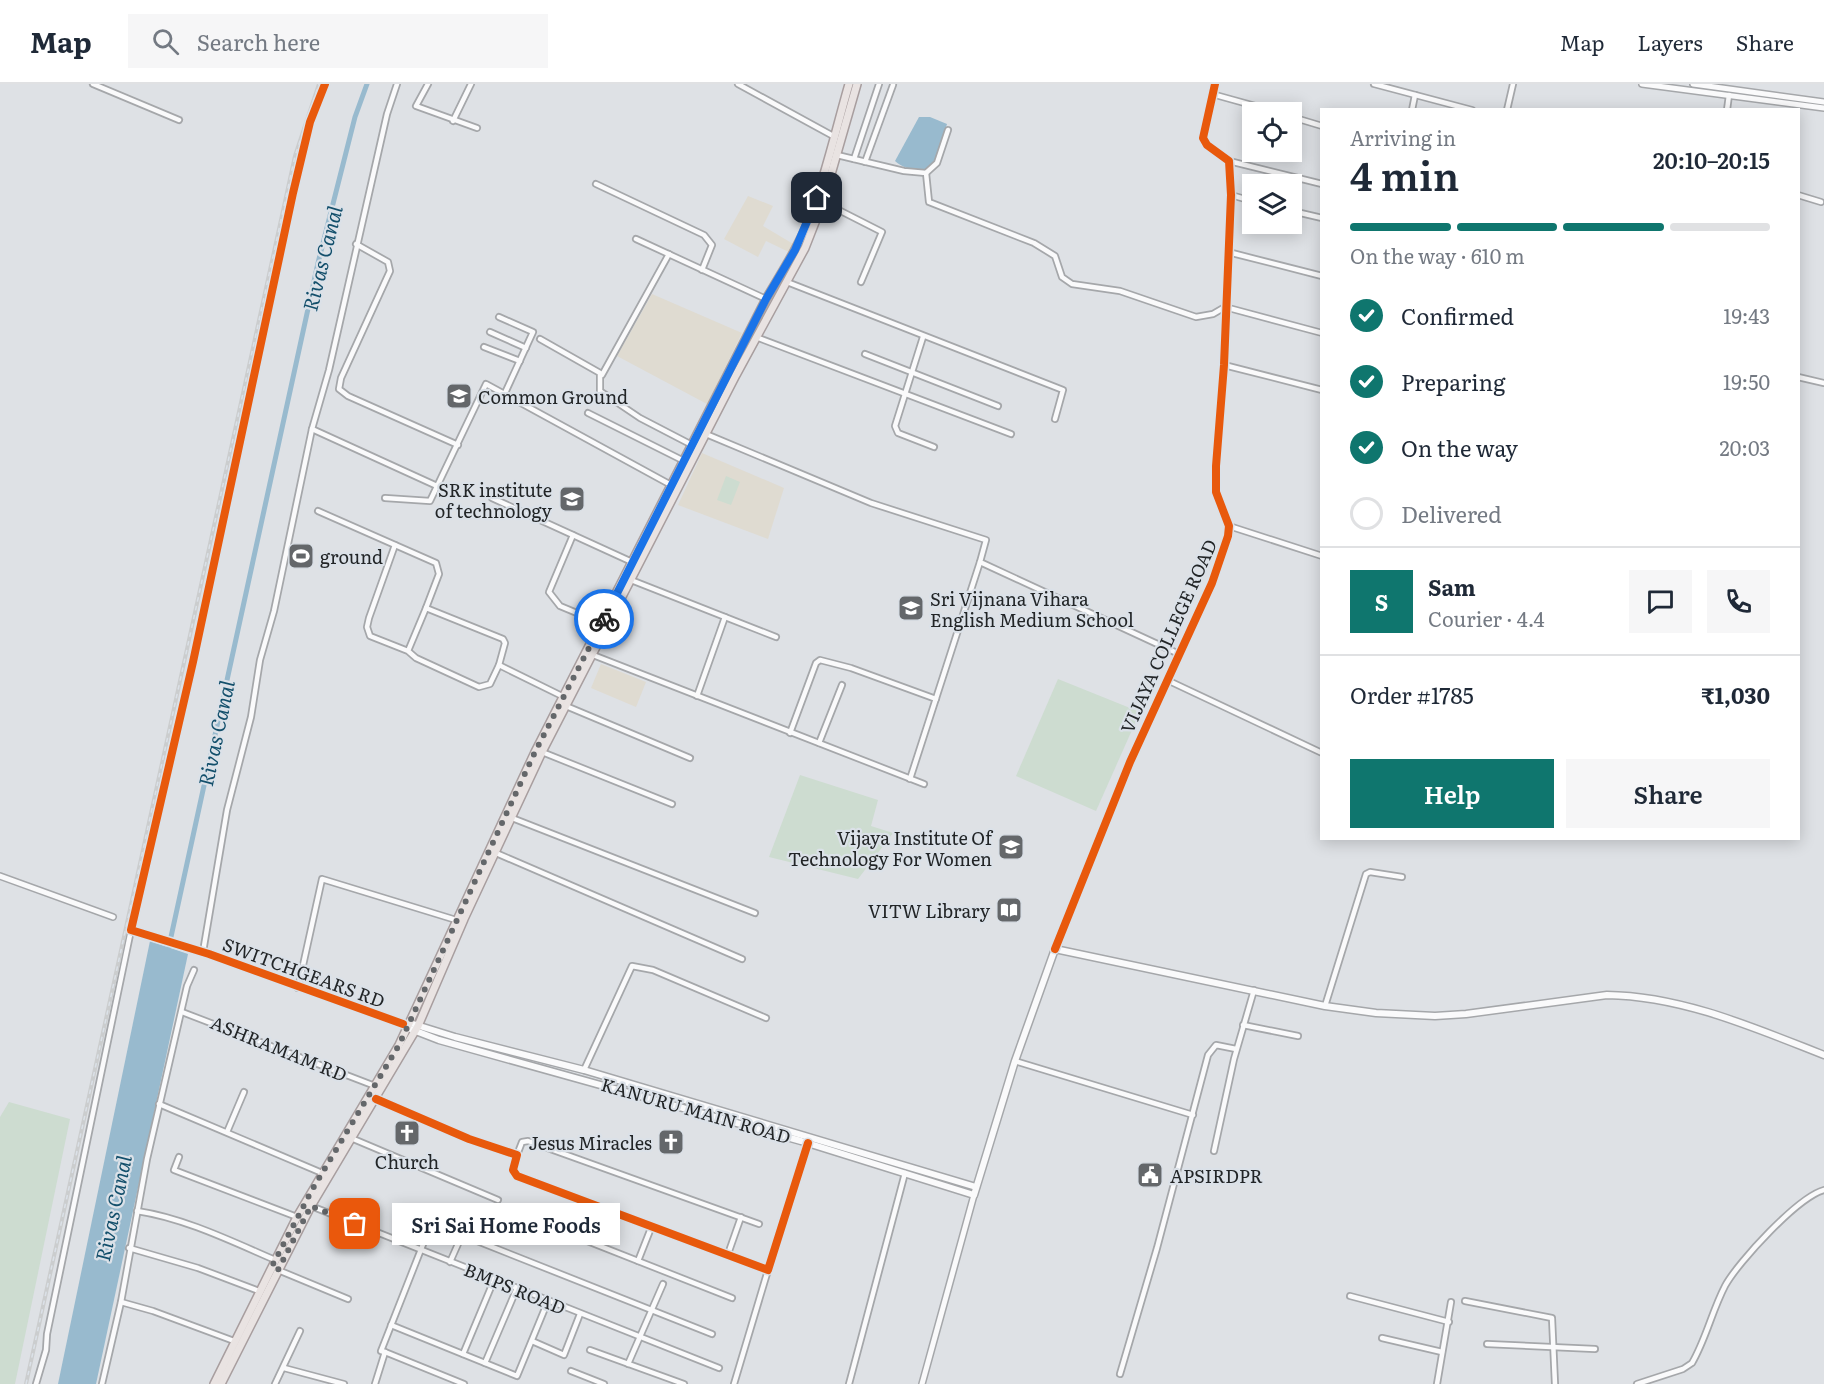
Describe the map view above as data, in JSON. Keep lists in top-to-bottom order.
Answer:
{
  "streets": {
    "main road": ["KANURU MAIN ROAD"],
    "street": [
      "VIJAYA COLLEGE ROAD",
      "SWITCHGEARS RD",
      "ASHRAMAM RD",
      "BMPS ROAD"
    ]
  },
  "crossings": [
    ["SWITCHGEARS RD", "KANURU MAIN ROAD"]
  ],
  "water": ["Rivas Canal"],
  "places": {
    "school or university": [
      "Common Ground",
      "SRK institute of technology",
      "Sri Vijnana Vihara English Medium School",
      "Vijaya Institute Of Technology For Women"
    ],
    "sports": ["ground"],
    "library": ["VITW Library"],
    "church": ["Church", "Jesus Miracles"],
    "public building": ["APSIRDPR"],
    "other": ["Sri Sai Home Foods"]
  },
  "page": {
    "header": "Map",
    "search": "Search here",
    "nav": ["Map", "Layers", "Share"],
    "heading": ["4 min", "Arriving in", "20:10–20:15"],
    "panel": [
      "Sam",
      "Courier · 4.4",
      "Order #1785",
      "₹1,030"
    ],
    "bar": "On the way · 610 m",
    "list": [
      ["Confirmed", "19:43"],
      ["Preparing", "19:50"],
      ["On the way", "20:03"],
      "Delivered"
    ],
    "round": "S",
    "buttons": ["Help", "Share"],
    "bubble": "Sri Sai Home Foods"
  }
}
